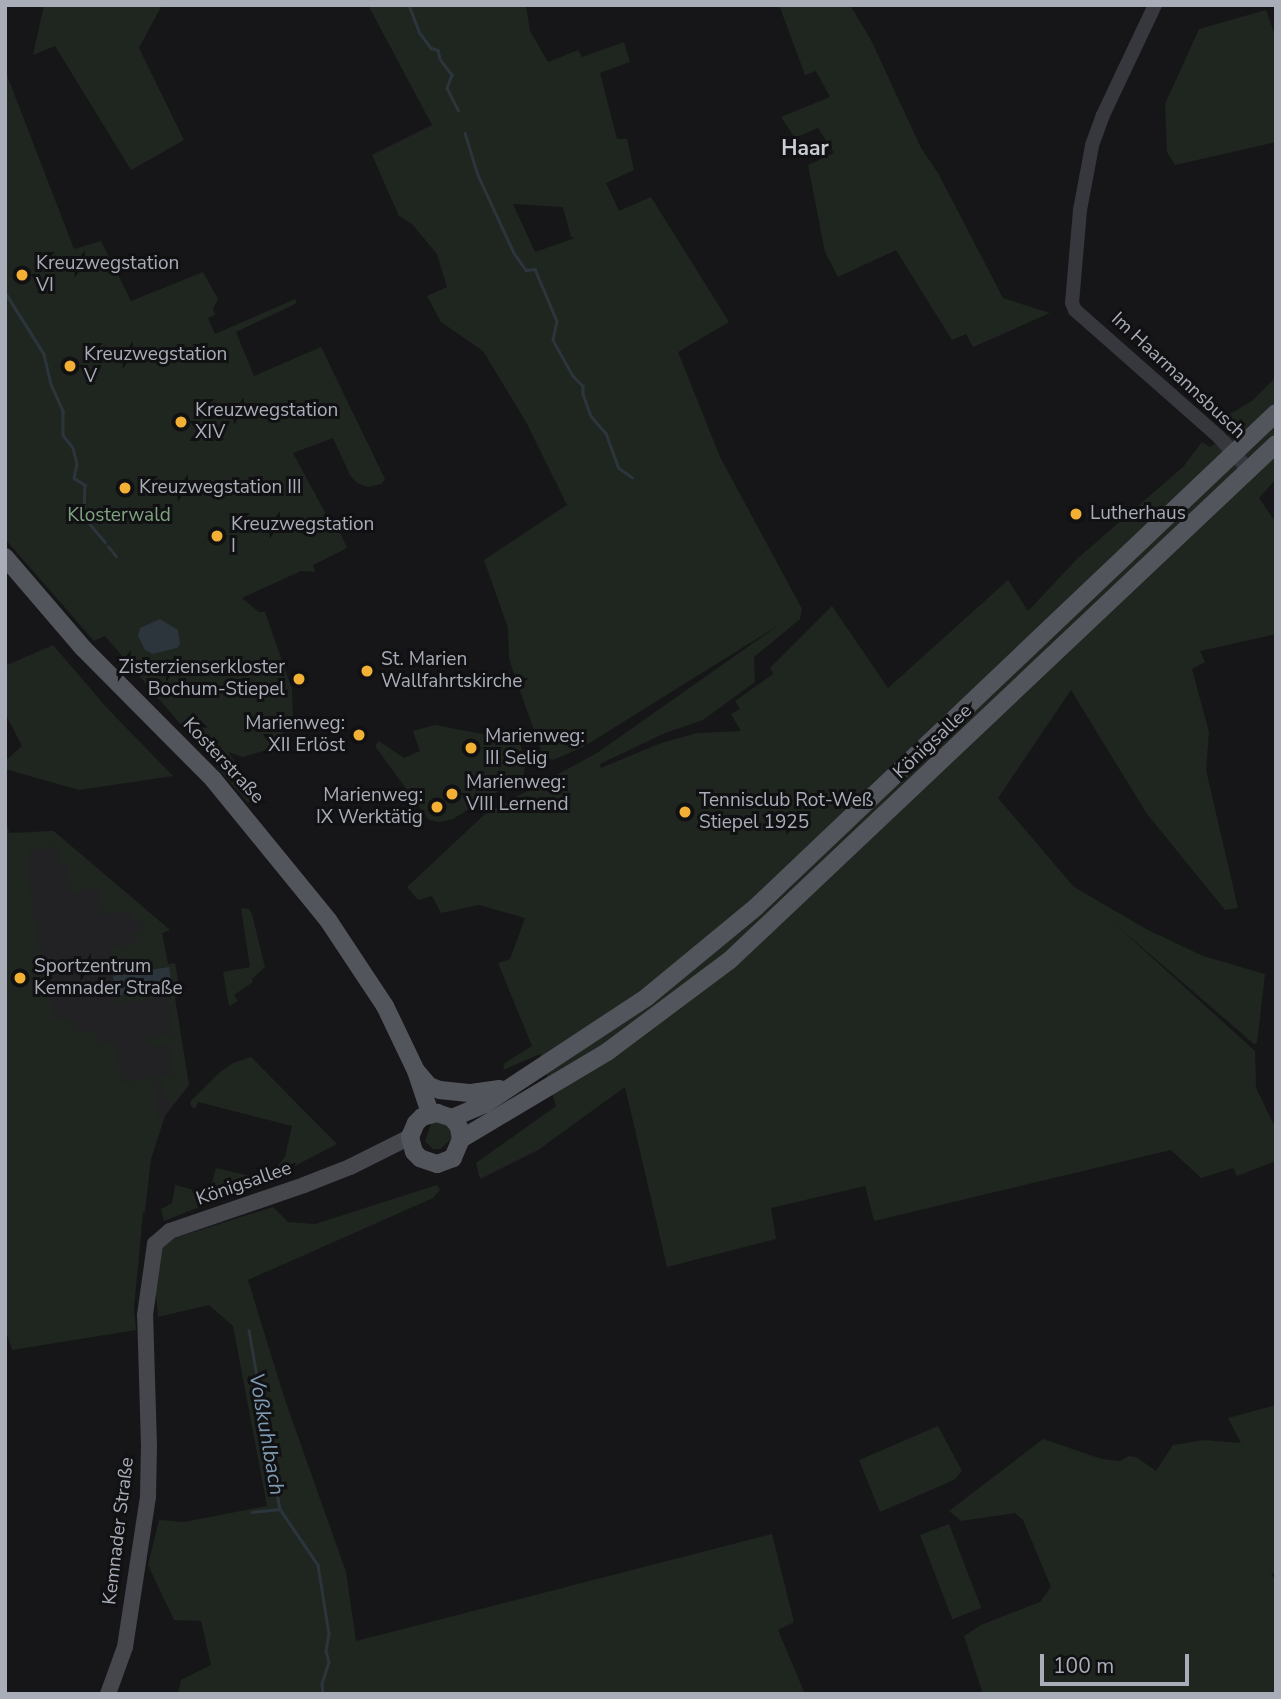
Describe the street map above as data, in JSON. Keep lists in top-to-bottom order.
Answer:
{
  "streets": {
    "main road": ["Königsallee", "Kosterstraße", "Kemnader Straße"],
    "street": ["Im Haarmannsbusch"]
  },
  "crossings": [
    ["Im Haarmannsbusch", "Königsallee"],
    ["Königsallee", "Kemnader Straße"]
  ],
  "districts": ["Haar"],
  "water": ["Voßkuhlbach"],
  "parks": ["Klosterwald"],
  "places": [
    "Kreuzwegstation VI",
    "Kreuzwegstation V",
    "Kreuzwegstation XIV",
    "Kreuzwegstation III",
    "Lutherhaus",
    "Kreuzwegstation I",
    "St. Marien Wallfahrtskirche",
    "Zisterzienserkloster Bochum-Stiepel",
    "Marienweg: XII Erlöst",
    "Marienweg: III Selig",
    "Marienweg: VIII Lernend",
    "Marienweg: IX Werktätig",
    "Tennisclub Rot-Weß Stiepel 1925",
    "Sportzentrum Kemnader Straße"
  ],
  "scale_bar": "100 m"
}
